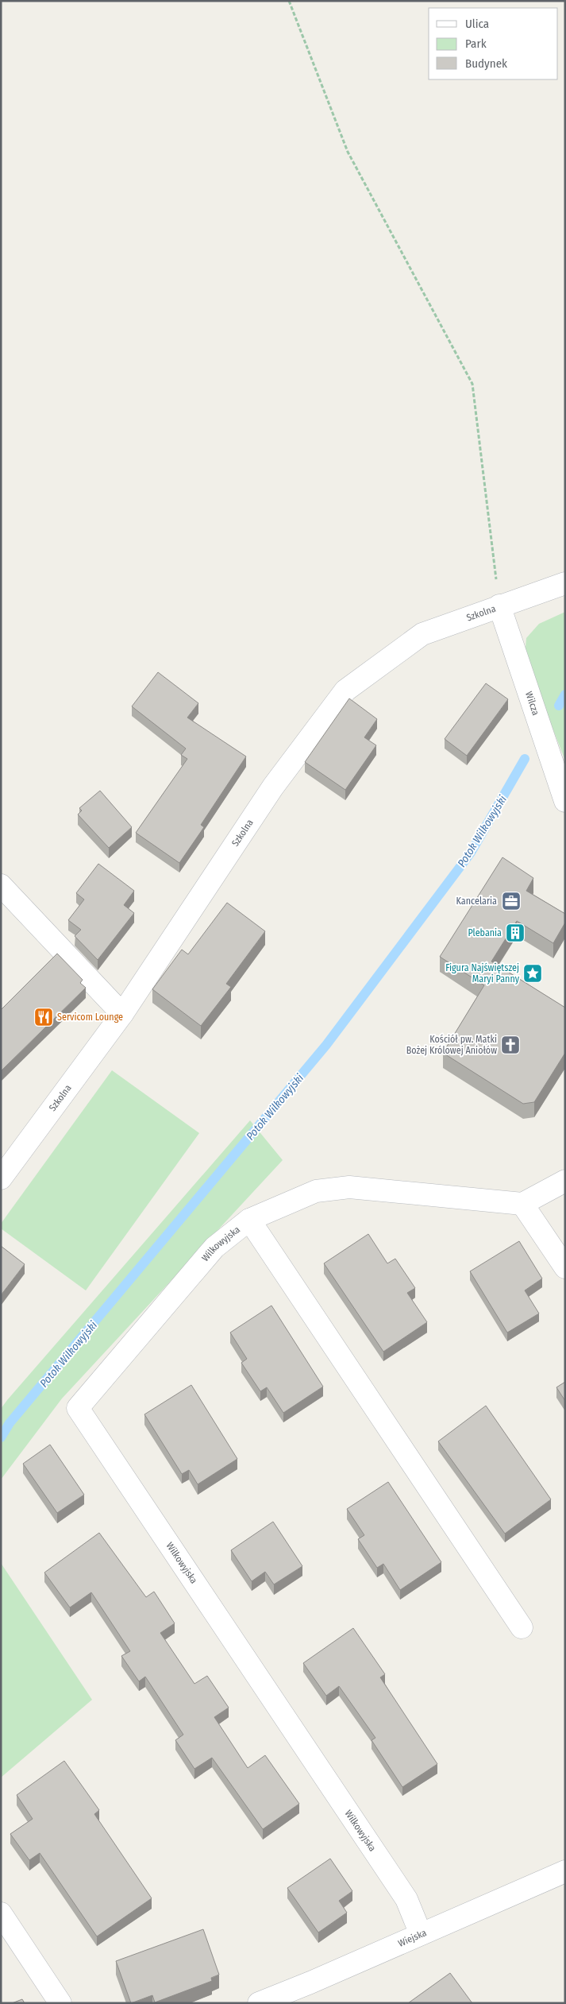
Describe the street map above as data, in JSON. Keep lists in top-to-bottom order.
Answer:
{
  "streets": {
    "street": [
      "Szkolna",
      "Wilcza",
      "Wilkowyjska",
      "Wiejska"
    ]
  },
  "crossings": [
    ["Szkolna", "Wilcza"],
    ["Wilkowyjska", "Wiejska"]
  ],
  "water": ["Potok Wilkowyjski"],
  "places": {
    "office": ["Kancelaria"],
    "building": ["Plebania"],
    "place": ["Figura Najświętszej Maryi Panny"],
    "restaurant": ["Servicom Lounge"],
    "church": ["Kościół pw. Matki Bożej Królowej Aniołów"]
  },
  "legend": ["Ulica", "Park", "Budynek"]
}
